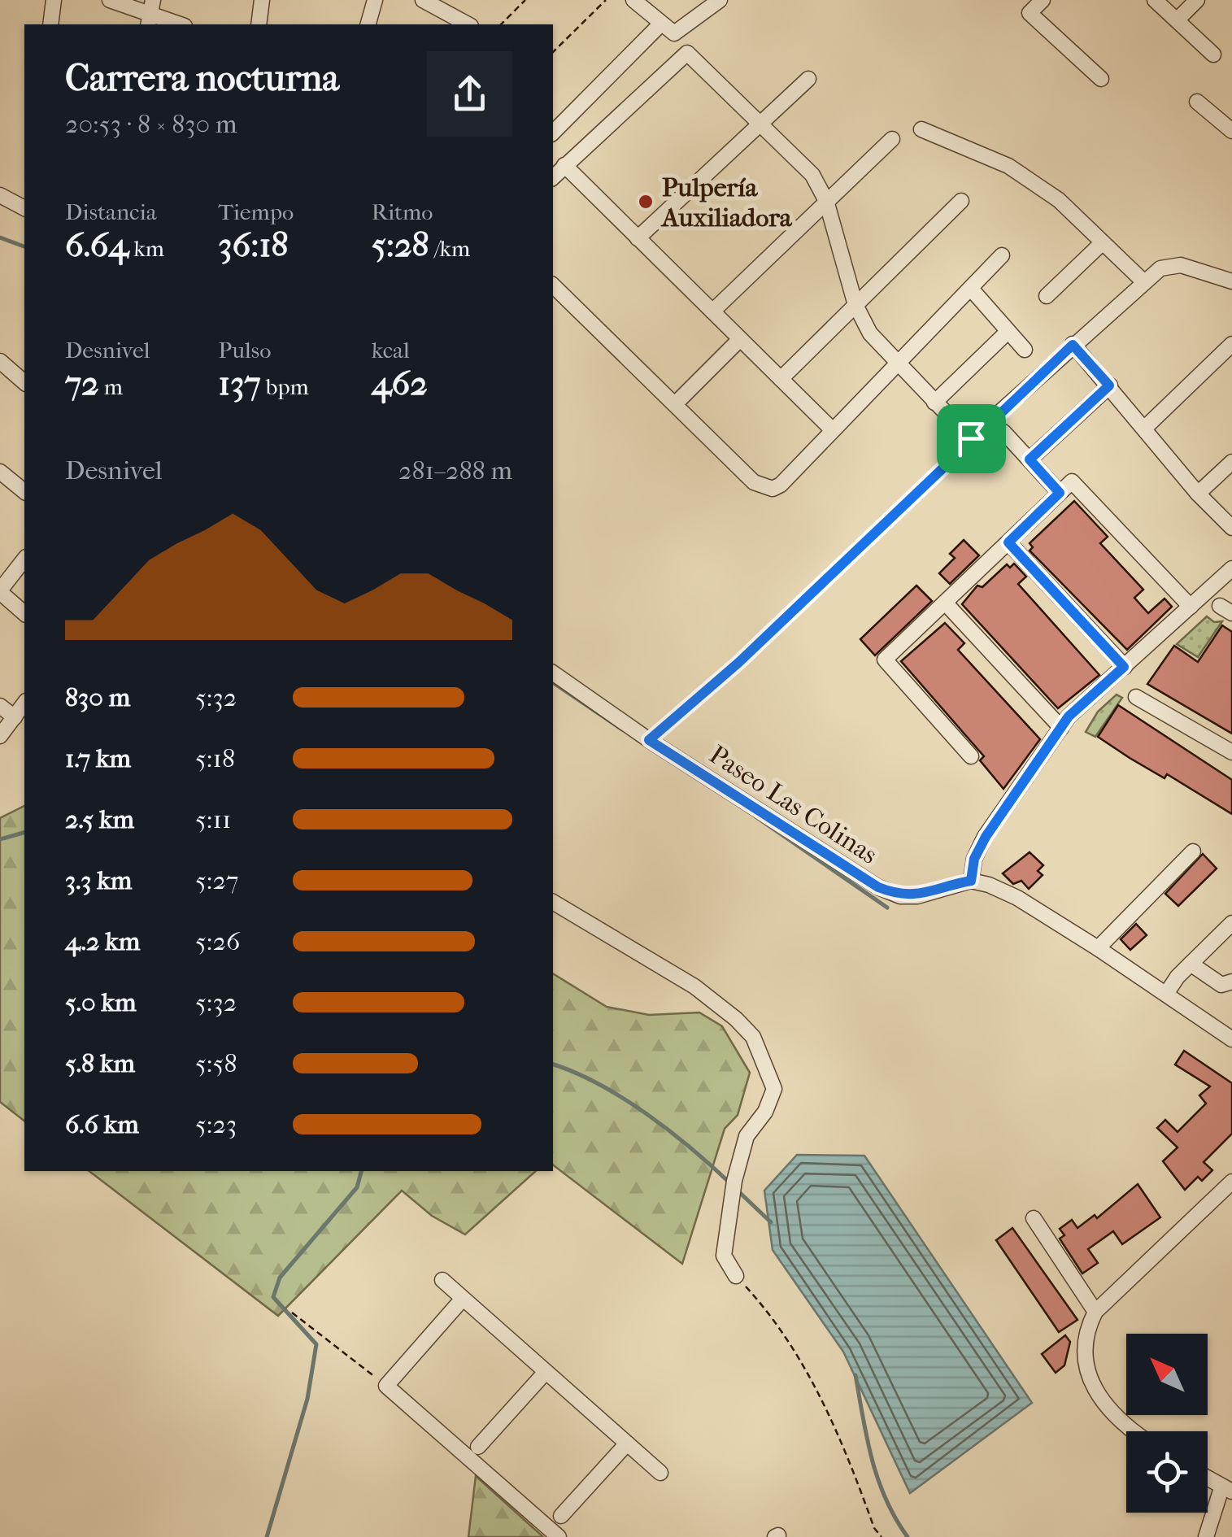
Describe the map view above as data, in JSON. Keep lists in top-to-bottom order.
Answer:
{
  "streets": {
    "street": ["Paseo Las Colinas"]
  },
  "places": ["Pulpería Auxiliadora"],
  "north": "top left",
  "page": {
    "heading": ["Carrera nocturna", "20:53 · 8 × 830 m"],
    "stats": [
      ["Distancia", "6.64 km"],
      ["Tiempo", "36:18"],
      ["Ritmo", "5:28 /km"],
      ["Desnivel", "72 m"],
      ["Pulso", "137 bpm"],
      ["kcal", "462"]
    ],
    "chart": ["Desnivel", "281–288 m"],
    "list": [
      {
        "name": "830 m",
        "note": "5:32"
      },
      {
        "name": "1.7 km",
        "note": "5:18"
      },
      {
        "name": "2.5 km",
        "note": "5:11"
      },
      {
        "name": "3.3 km",
        "note": "5:27"
      },
      {
        "name": "4.2 km",
        "note": "5:26"
      },
      {
        "name": "5.0 km",
        "note": "5:32"
      },
      {
        "name": "5.8 km",
        "note": "5:58"
      },
      {
        "name": "6.6 km",
        "note": "5:23"
      }
    ]
  }
}
